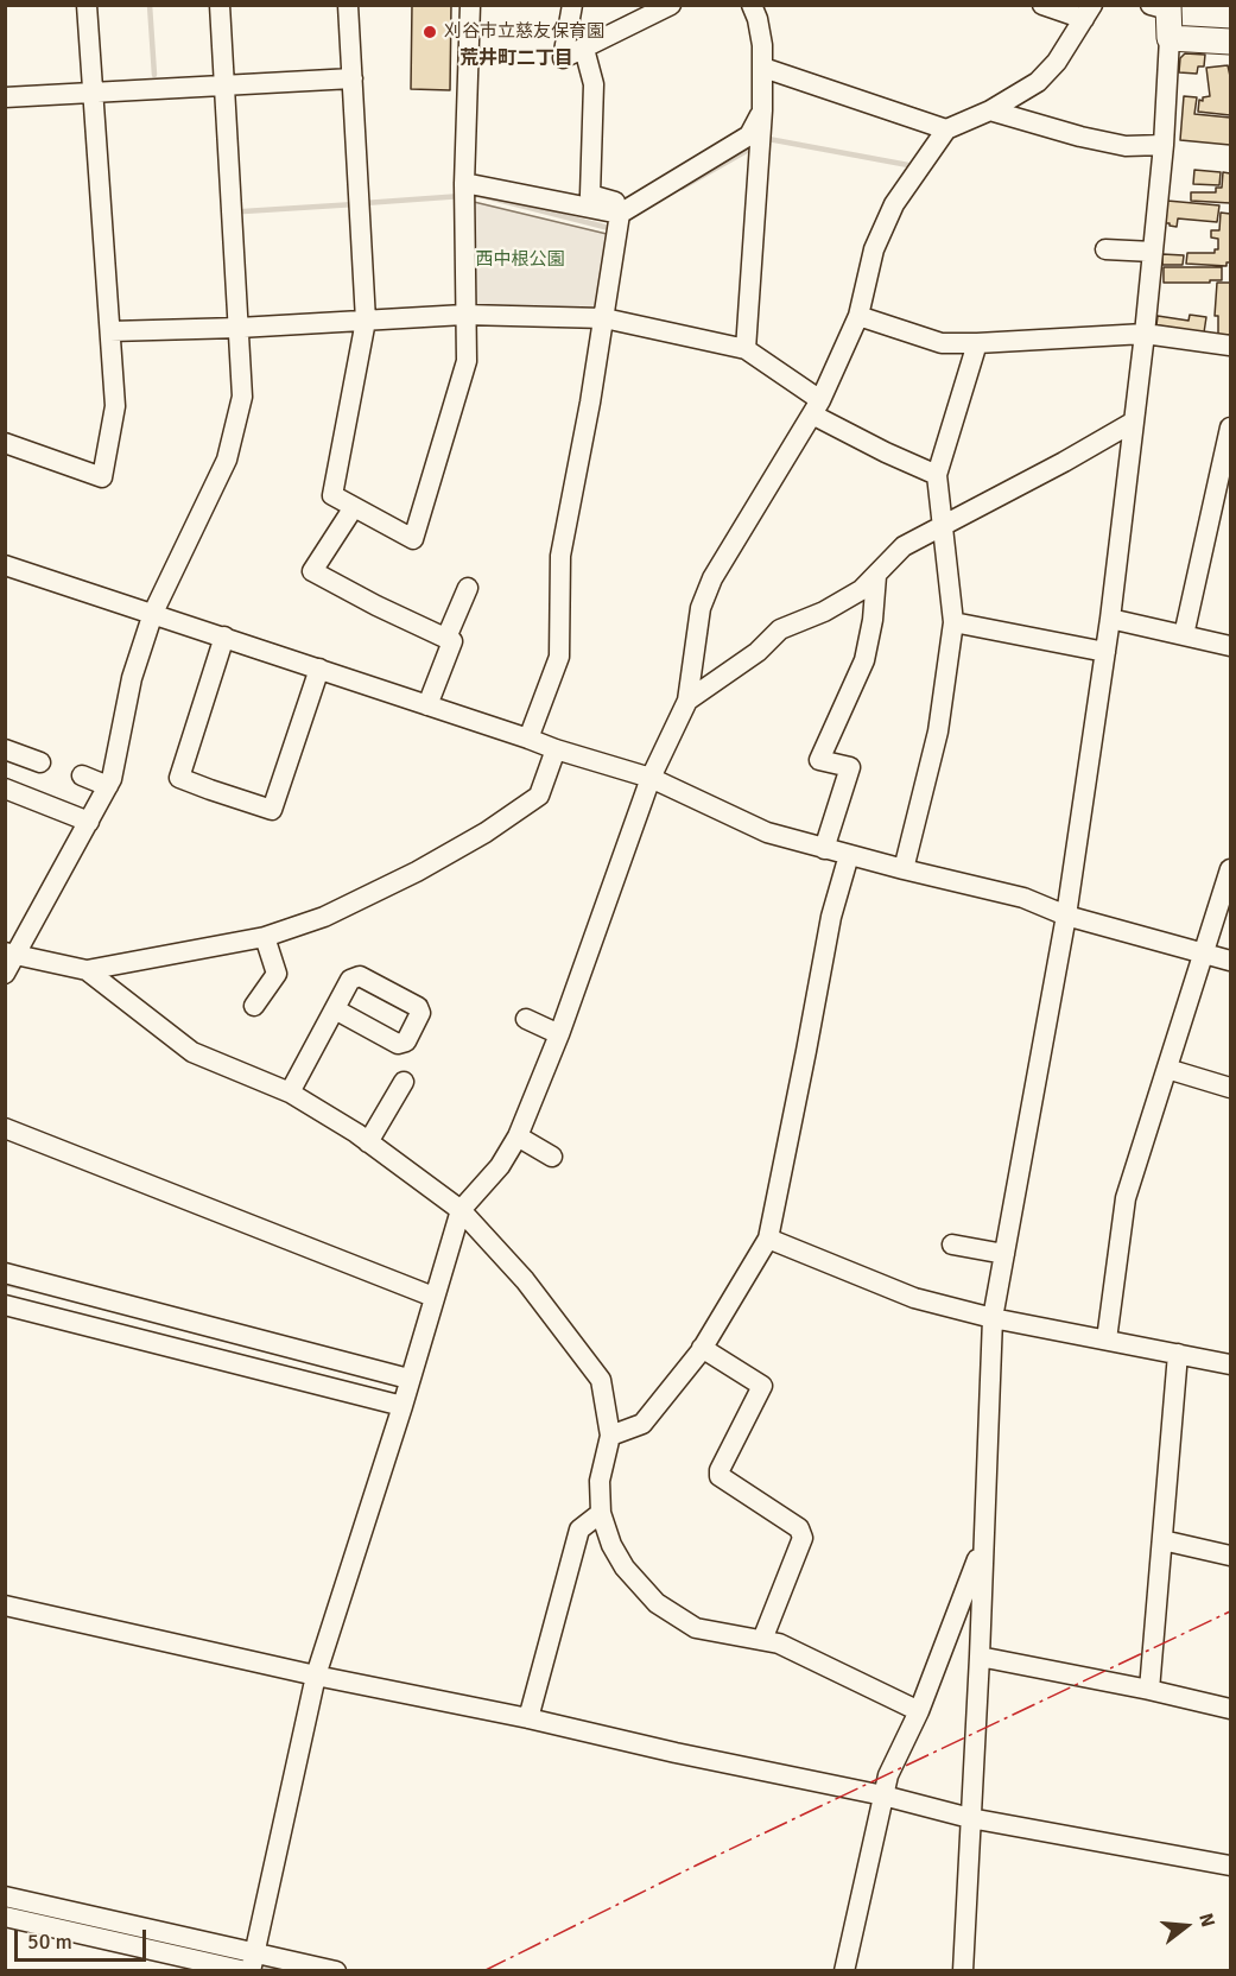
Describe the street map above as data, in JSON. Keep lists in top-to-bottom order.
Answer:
{
  "districts": ["荒井町二丁目"],
  "parks": ["西中根公園"],
  "places": ["刈谷市立慈友保育園"],
  "scale_bar": "50 m",
  "north": "right"
}
